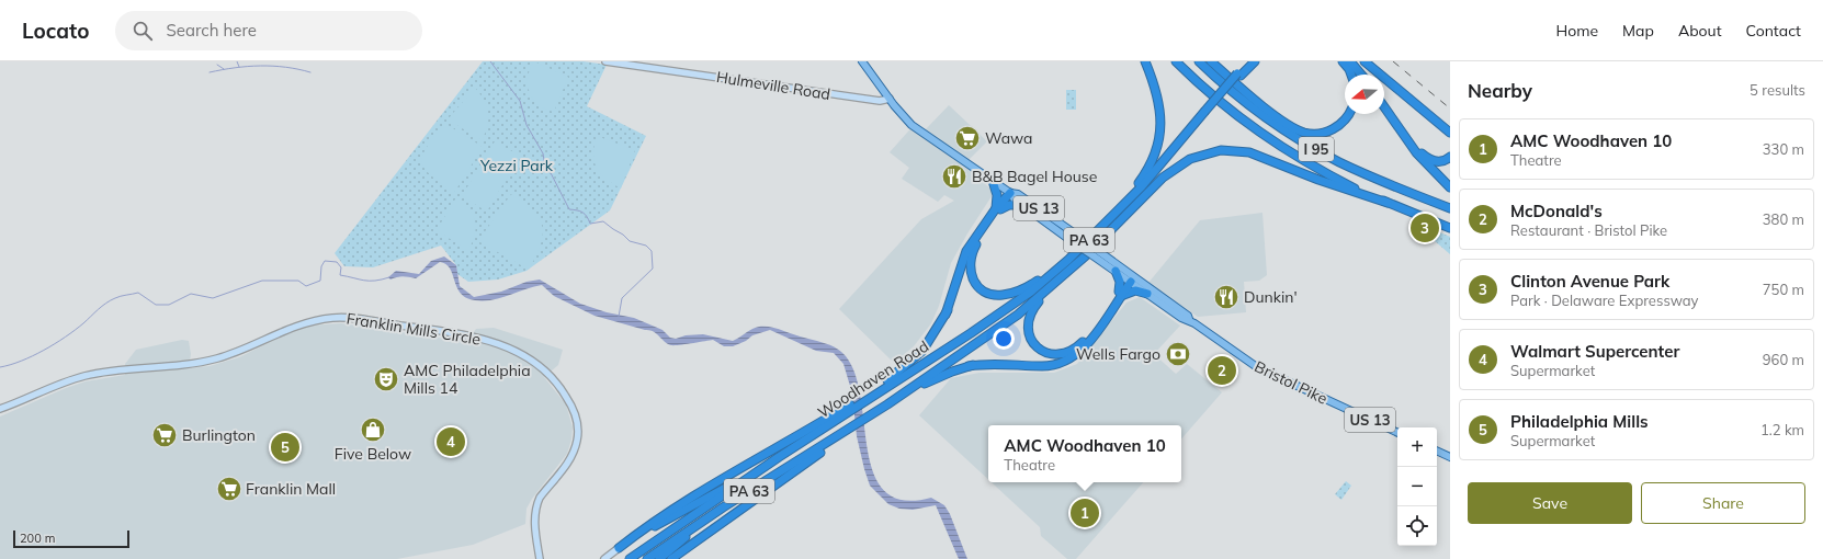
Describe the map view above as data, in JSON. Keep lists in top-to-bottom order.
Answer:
{
  "streets": {
    "highway": ["I 95", "PA 63", "Woodhaven Road"],
    "main road": ["US 13", "Bristol Pike"],
    "street": ["Hulmeville Road", "Franklin Mills Circle"]
  },
  "crossings": [
    ["Hulmeville Road", "Bristol Pike"]
  ],
  "parks": ["Yezzi Park"],
  "places": {
    "supermarket": ["Wawa", "Burlington", "Franklin Mall"],
    "restaurant": ["B&B Bagel House", "Dunkin'"],
    "bank": ["Wells Fargo"],
    "theatre": ["AMC Philadelphia Mills 14"],
    "shop": ["Five Below"]
  },
  "scale_bar": "200 m",
  "north": "left",
  "page": {
    "header": "Locato",
    "search": "Search here",
    "nav": [
      "Home",
      "Map",
      "About",
      "Contact"
    ],
    "heading": ["Nearby", "5 results"],
    "list": [
      {
        "mark": "1",
        "name": "AMC Woodhaven 10",
        "note": "Theatre",
        "value": "330 m"
      },
      {
        "mark": "2",
        "name": "McDonald's",
        "note": "Restaurant · Bristol Pike",
        "value": "380 m"
      },
      {
        "mark": "3",
        "name": "Clinton Avenue Park",
        "note": "Park · Delaware Expressway",
        "value": "750 m"
      },
      {
        "mark": "4",
        "name": "Walmart Supercenter",
        "note": "Supermarket",
        "value": "960 m"
      },
      {
        "mark": "5",
        "name": "Philadelphia Mills",
        "note": "Supermarket",
        "value": "1.2 km"
      }
    ],
    "pins": [
      "3",
      "2",
      "4",
      "5",
      "1"
    ],
    "popup": ["AMC Woodhaven 10", "Theatre"],
    "map_buttons": ["+", "−"],
    "buttons": ["Save", "Share"],
    "scale": "200 m"
  }
}
